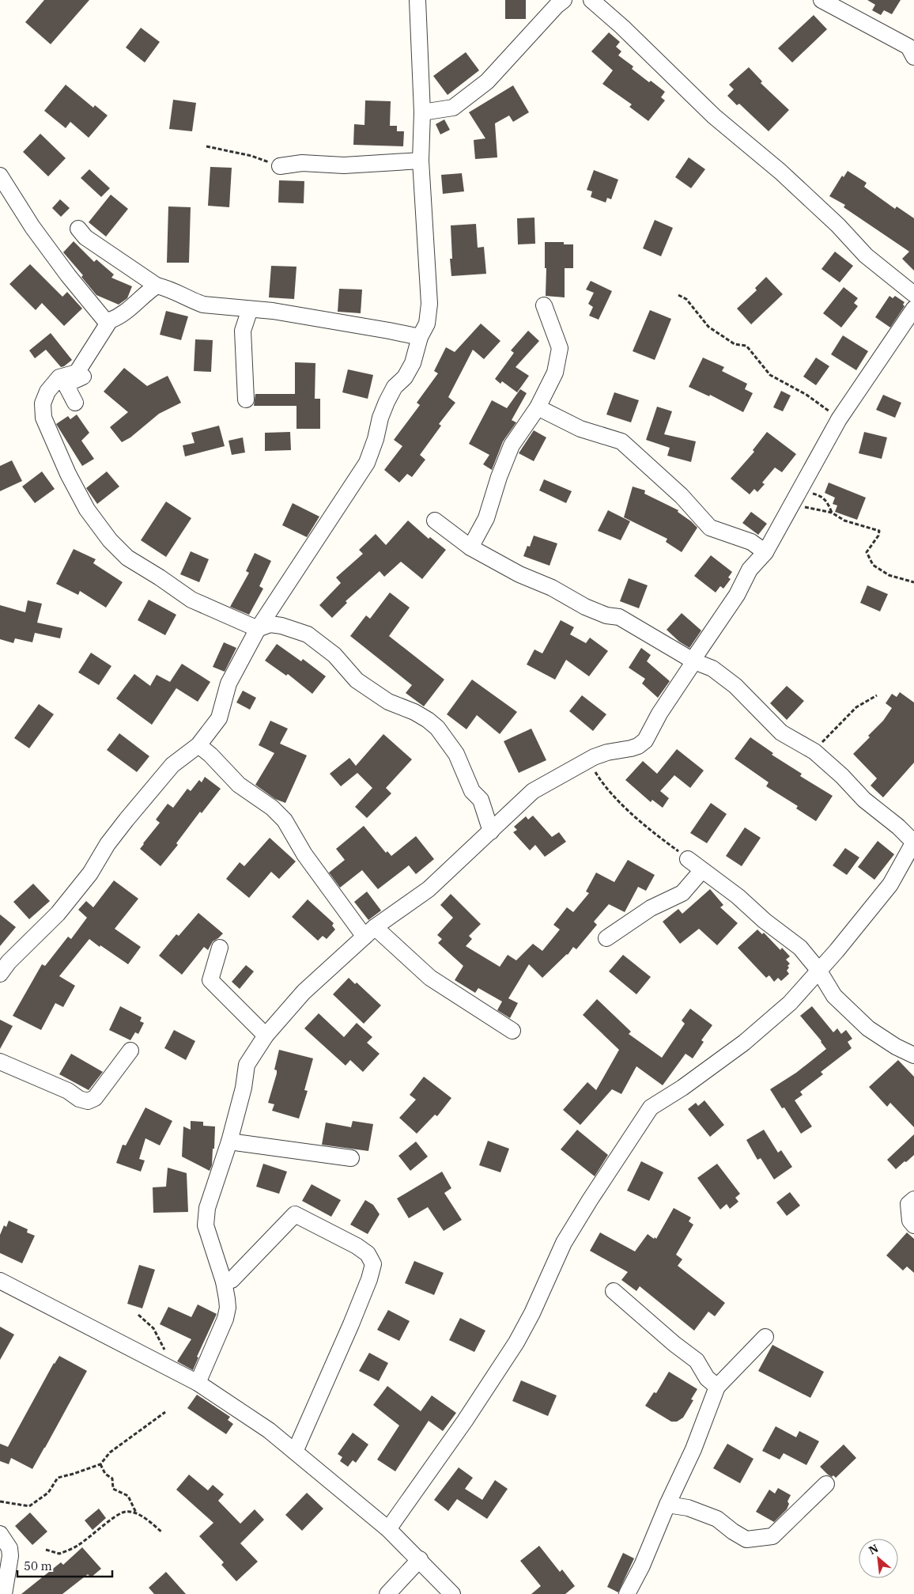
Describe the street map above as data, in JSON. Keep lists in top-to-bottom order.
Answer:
{
  "scale_bar": "50 m",
  "north": "top left"
}
